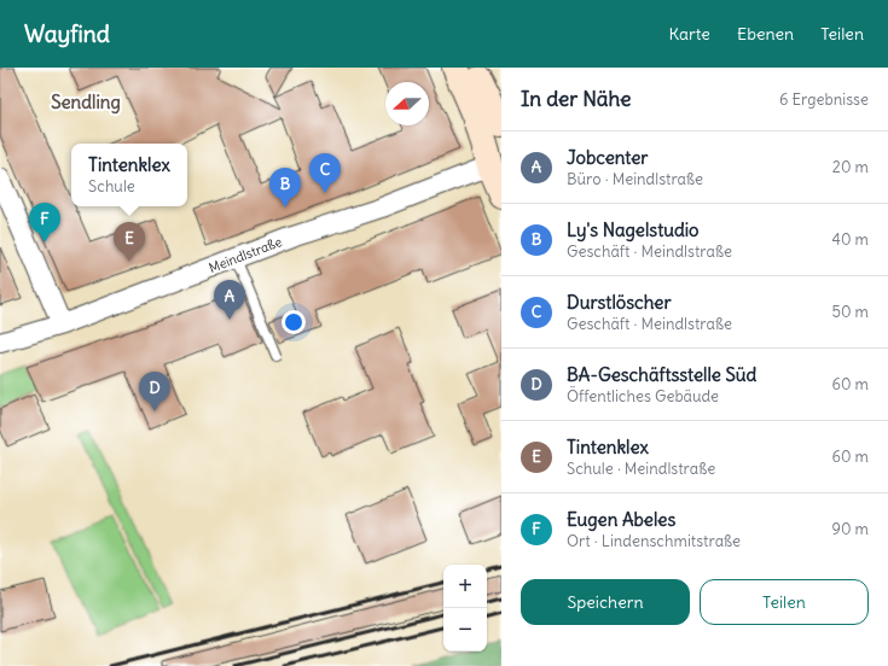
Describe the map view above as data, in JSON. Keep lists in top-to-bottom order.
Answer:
{
  "streets": {
    "street": ["Meindlstraße"]
  },
  "districts": ["Sendling"],
  "north": "left",
  "page": {
    "header": "Wayfind",
    "nav": ["Karte", "Ebenen", "Teilen"],
    "heading": ["In der Nähe", "6 Ergebnisse"],
    "list": [
      {
        "mark": "A",
        "name": "Jobcenter",
        "note": "Büro · Meindlstraße",
        "value": "20 m"
      },
      {
        "mark": "B",
        "name": "Ly's Nagelstudio",
        "note": "Geschäft · Meindlstraße",
        "value": "40 m"
      },
      {
        "mark": "C",
        "name": "Durstlöscher",
        "note": "Geschäft · Meindlstraße",
        "value": "50 m"
      },
      {
        "mark": "D",
        "name": "BA-Geschäftsstelle Süd",
        "note": "Öffentliches Gebäude",
        "value": "60 m"
      },
      {
        "mark": "E",
        "name": "Tintenklex",
        "note": "Schule · Meindlstraße",
        "value": "60 m"
      },
      {
        "mark": "F",
        "name": "Eugen Abeles",
        "note": "Ort · Lindenschmitstraße",
        "value": "90 m"
      }
    ],
    "popup": ["Tintenklex", "Schule"],
    "pins": [
      "C",
      "B",
      "F",
      "E",
      "A",
      "D"
    ],
    "map_buttons": ["+", "−"],
    "buttons": ["Speichern", "Teilen"]
  }
}
